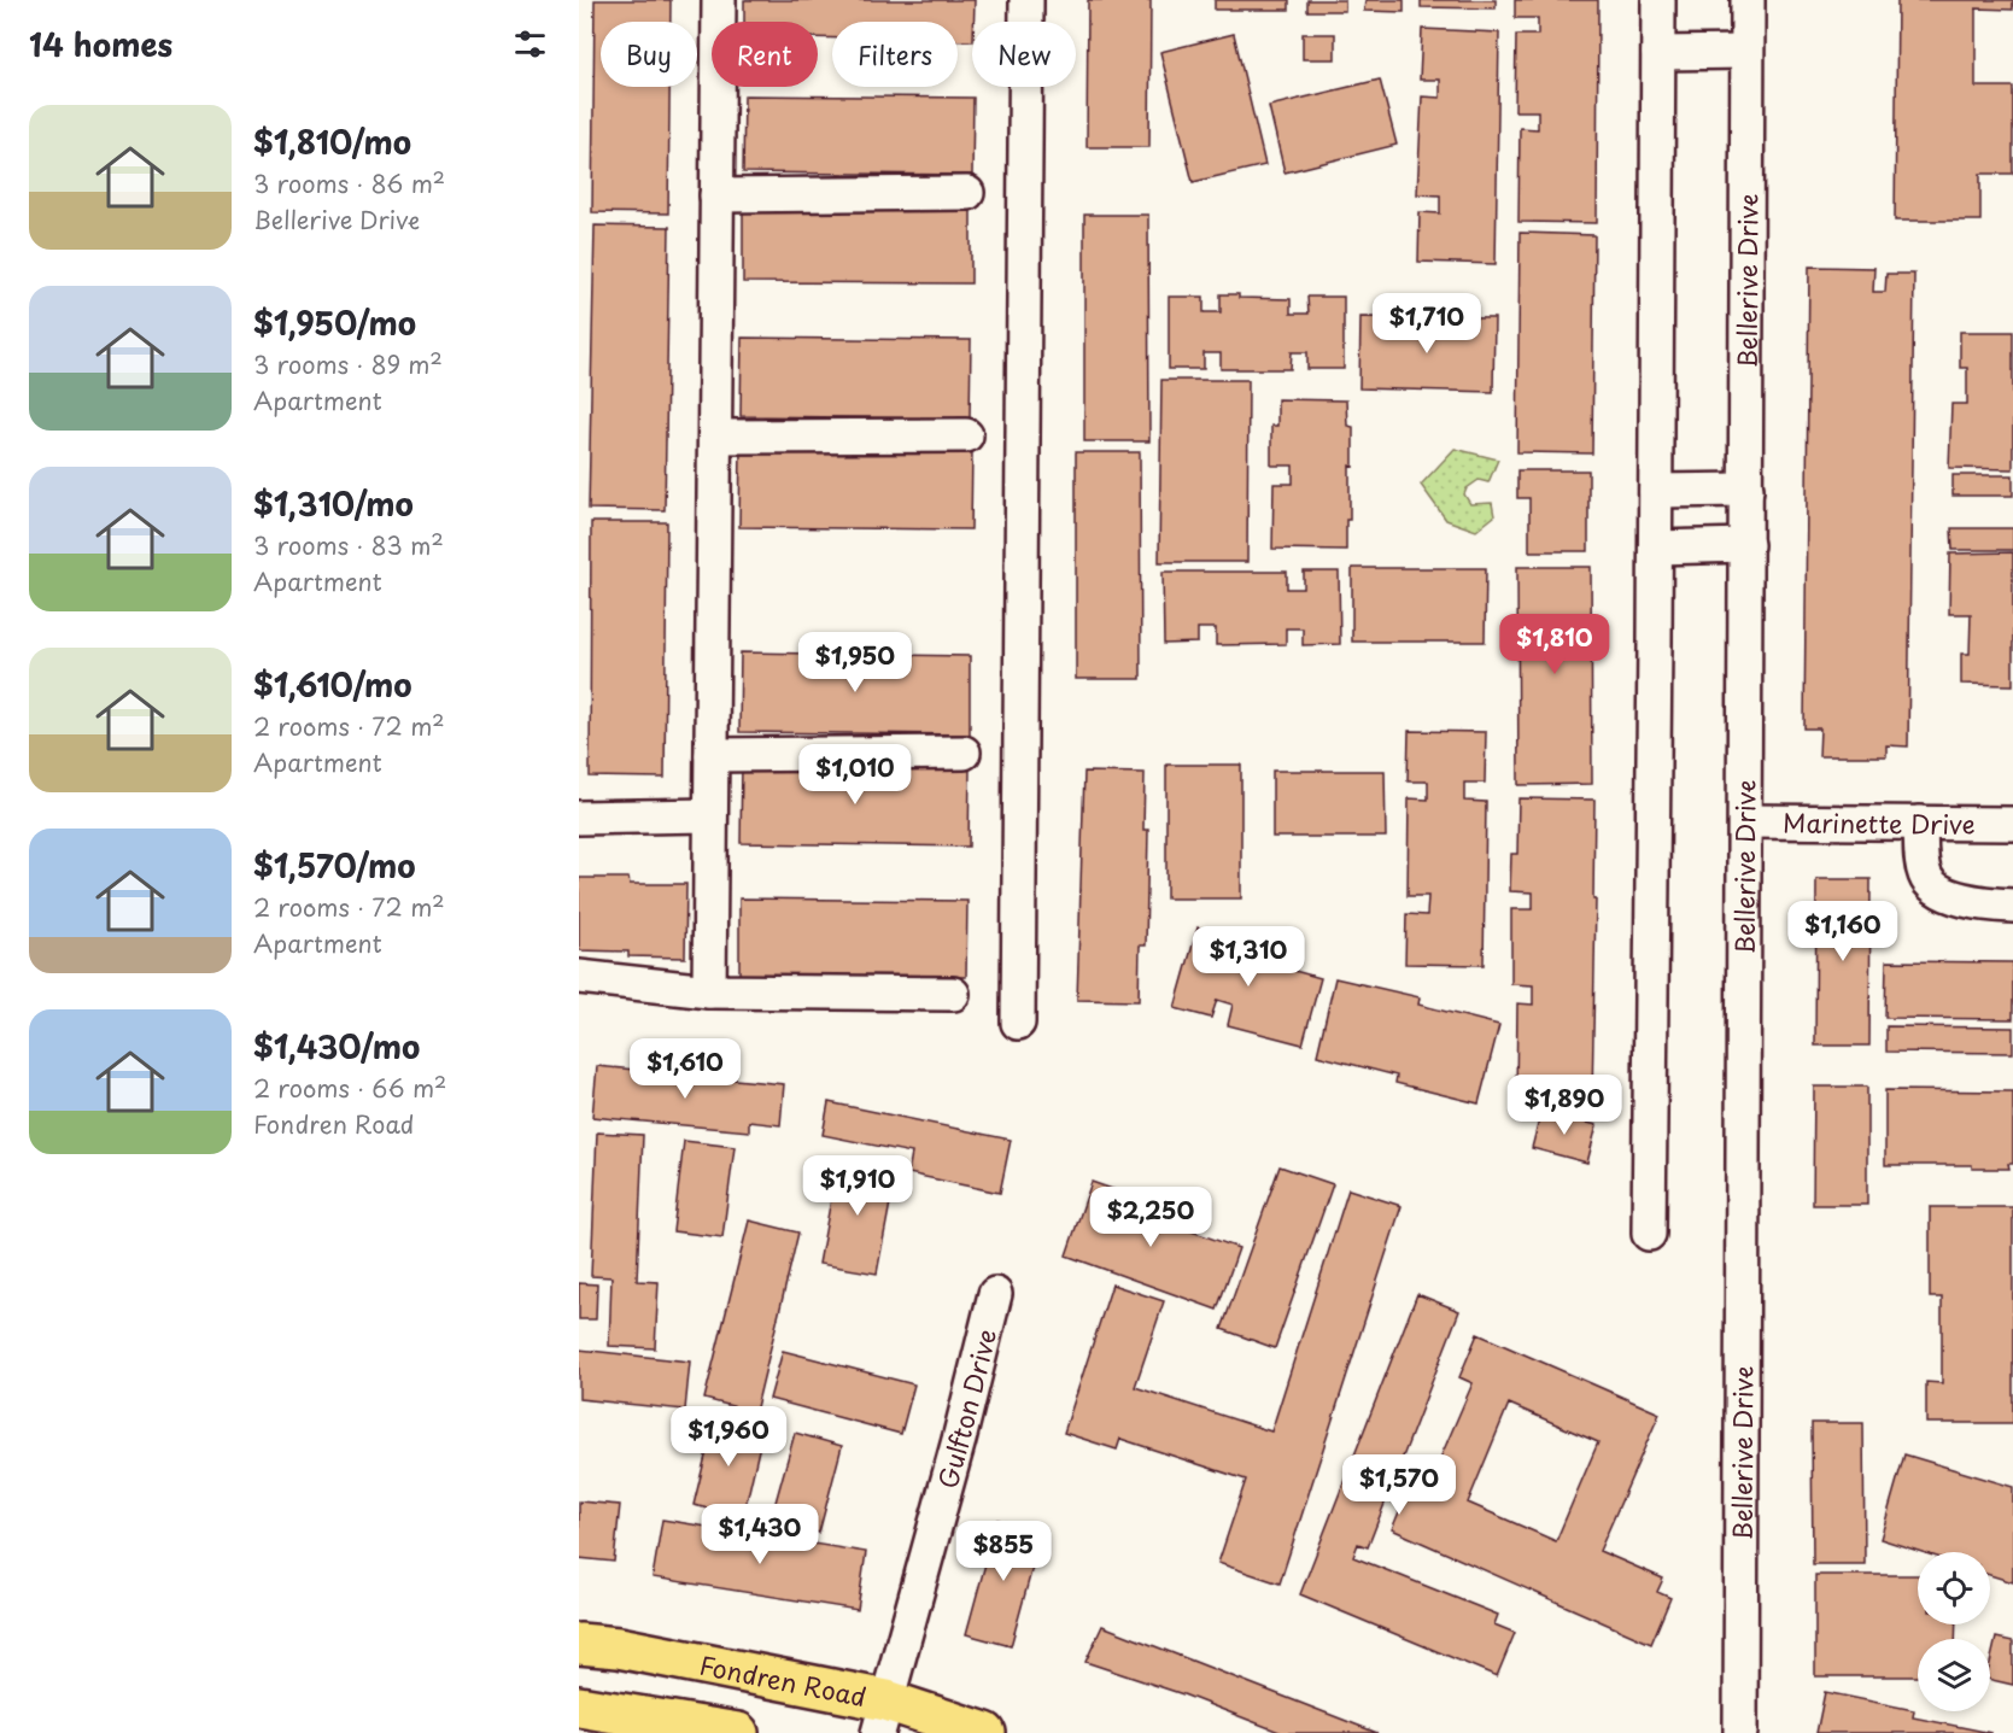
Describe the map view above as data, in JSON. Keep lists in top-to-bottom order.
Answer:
{
  "streets": {
    "main road": ["Fondren Road"],
    "street": ["Bellerive Drive", "Marinette Drive", "Gulfton Drive"]
  },
  "crossings": [
    ["Bellerive Drive", "Marinette Drive"],
    ["Gulfton Drive", "Fondren Road"]
  ],
  "page": {
    "heading": "14 homes",
    "chip": [
      "Buy",
      "Rent",
      "Filters",
      "New"
    ],
    "list": [
      {
        "name": "$1,810/mo",
        "note": "3 rooms · 86 m² · Bellerive Drive"
      },
      {
        "name": "$1,950/mo",
        "note": "3 rooms · 89 m² · Apartment"
      },
      {
        "name": "$1,310/mo",
        "note": "3 rooms · 83 m² · Apartment"
      },
      {
        "name": "$1,610/mo",
        "note": "2 rooms · 72 m² · Apartment"
      },
      {
        "name": "$1,570/mo",
        "note": "2 rooms · 72 m² · Apartment"
      },
      {
        "name": "$1,430/mo",
        "note": "2 rooms · 66 m² · Fondren Road"
      }
    ],
    "price": [
      "$1,710",
      "$1,810",
      "$1,950",
      "$1,010",
      "$1,160",
      "$1,310",
      "$1,610",
      "$1,890",
      "$1,910",
      "$2,250",
      "$1,960",
      "$1,570",
      "$1,430",
      "$855"
    ]
  }
}
